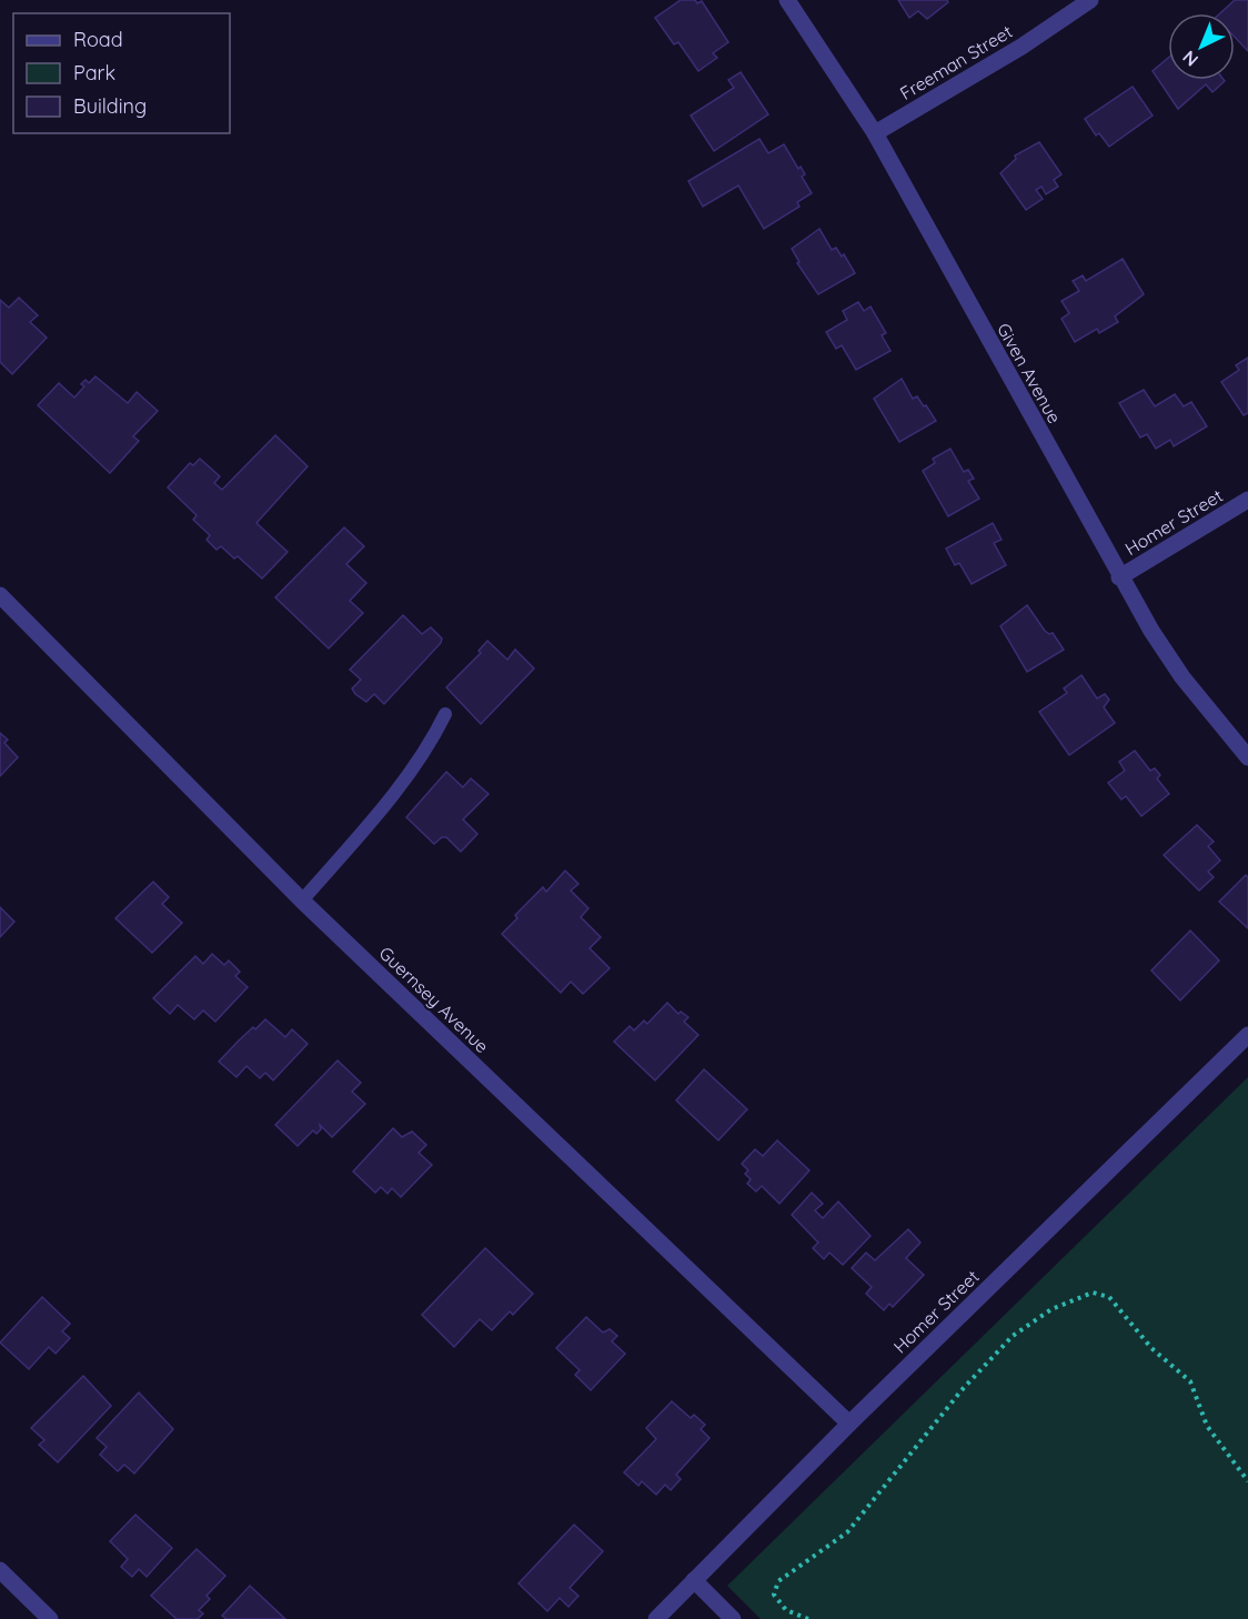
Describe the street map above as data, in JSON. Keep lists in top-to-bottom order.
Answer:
{
  "streets": {
    "street": [
      "Freeman Street",
      "Given Avenue",
      "Homer Street",
      "Guernsey Avenue"
    ]
  },
  "crossings": [
    ["Freeman Street", "Given Avenue"],
    ["Given Avenue", "Homer Street"],
    ["Homer Street", "Guernsey Avenue"]
  ],
  "legend": ["Road", "Park", "Building"],
  "north": "bottom left"
}
